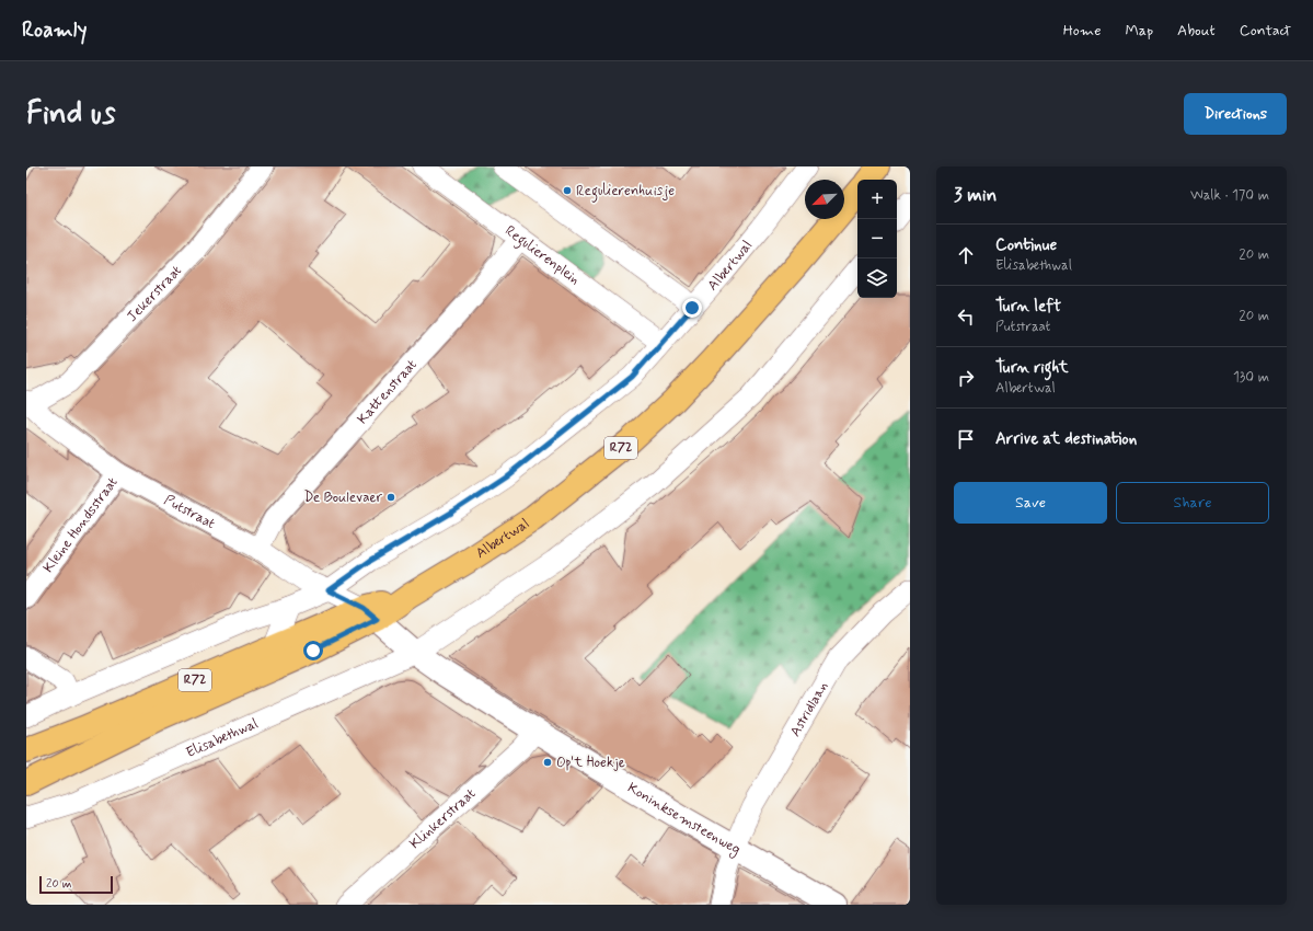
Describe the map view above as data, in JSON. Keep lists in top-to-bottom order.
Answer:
{
  "streets": {
    "main road": ["Albertwal", "R72"],
    "street": [
      "Regulierenplein",
      "Jekerstraat",
      "Kattenstraat",
      "Putstraat",
      "Kleine Hondsstraat",
      "Astridlaan",
      "Elisabethwal",
      "Klinkerstraat",
      "Koninksemsteenweg"
    ]
  },
  "crossings": [
    ["Regulierenplein", "Albertwal"],
    ["Regulierenplein", "Kattenstraat"],
    ["Albertwal", "R72"],
    ["Albertwal", "Putstraat"],
    ["Albertwal", "Koninksemsteenweg"],
    ["Jekerstraat", "Putstraat"],
    ["Kattenstraat", "Putstraat"],
    ["R72", "Putstraat"],
    ["R72", "Koninksemsteenweg"],
    ["Putstraat", "Kleine Hondsstraat"],
    ["Putstraat", "Koninksemsteenweg"],
    ["Astridlaan", "Koninksemsteenweg"],
    ["Elisabethwal", "Koninksemsteenweg"],
    ["Klinkerstraat", "Koninksemsteenweg"]
  ],
  "places": ["Regulierenhuisje", "De Boulevaer", "Op't Hoekje"],
  "scale_bar": "20 m",
  "north": "bottom left",
  "page": {
    "header": "Roamly",
    "nav": [
      "Home",
      "Map",
      "About",
      "Contact"
    ],
    "buttons": [
      "Directions",
      ["Save", "Share"]
    ],
    "title": "Find us",
    "heading": ["3 min", "Walk · 170 m"],
    "map_buttons": ["+", "−"],
    "list": [
      ["Continue", "Elisabethwal", "20 m"],
      ["Turn left", "Putstraat", "20 m"],
      ["Turn right", "Albertwal", "130 m"],
      "Arrive at destination"
    ],
    "scale": "20 m"
  }
}
